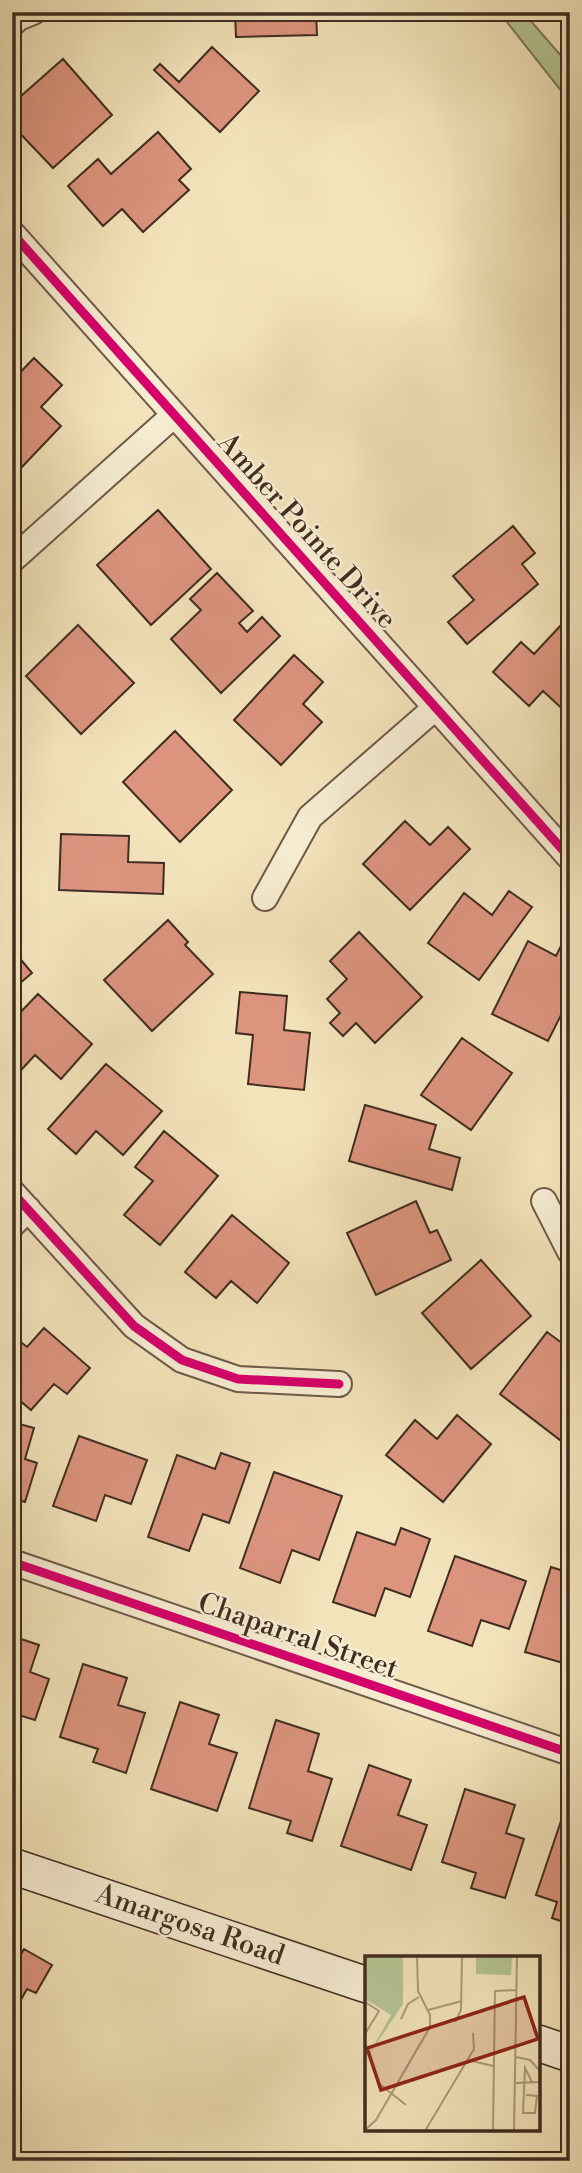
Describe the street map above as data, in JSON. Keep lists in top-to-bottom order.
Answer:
{
  "streets": {
    "main road": ["Amargosa Road"],
    "street": ["Amber Pointe Drive", "Chaparral Street"]
  }
}
